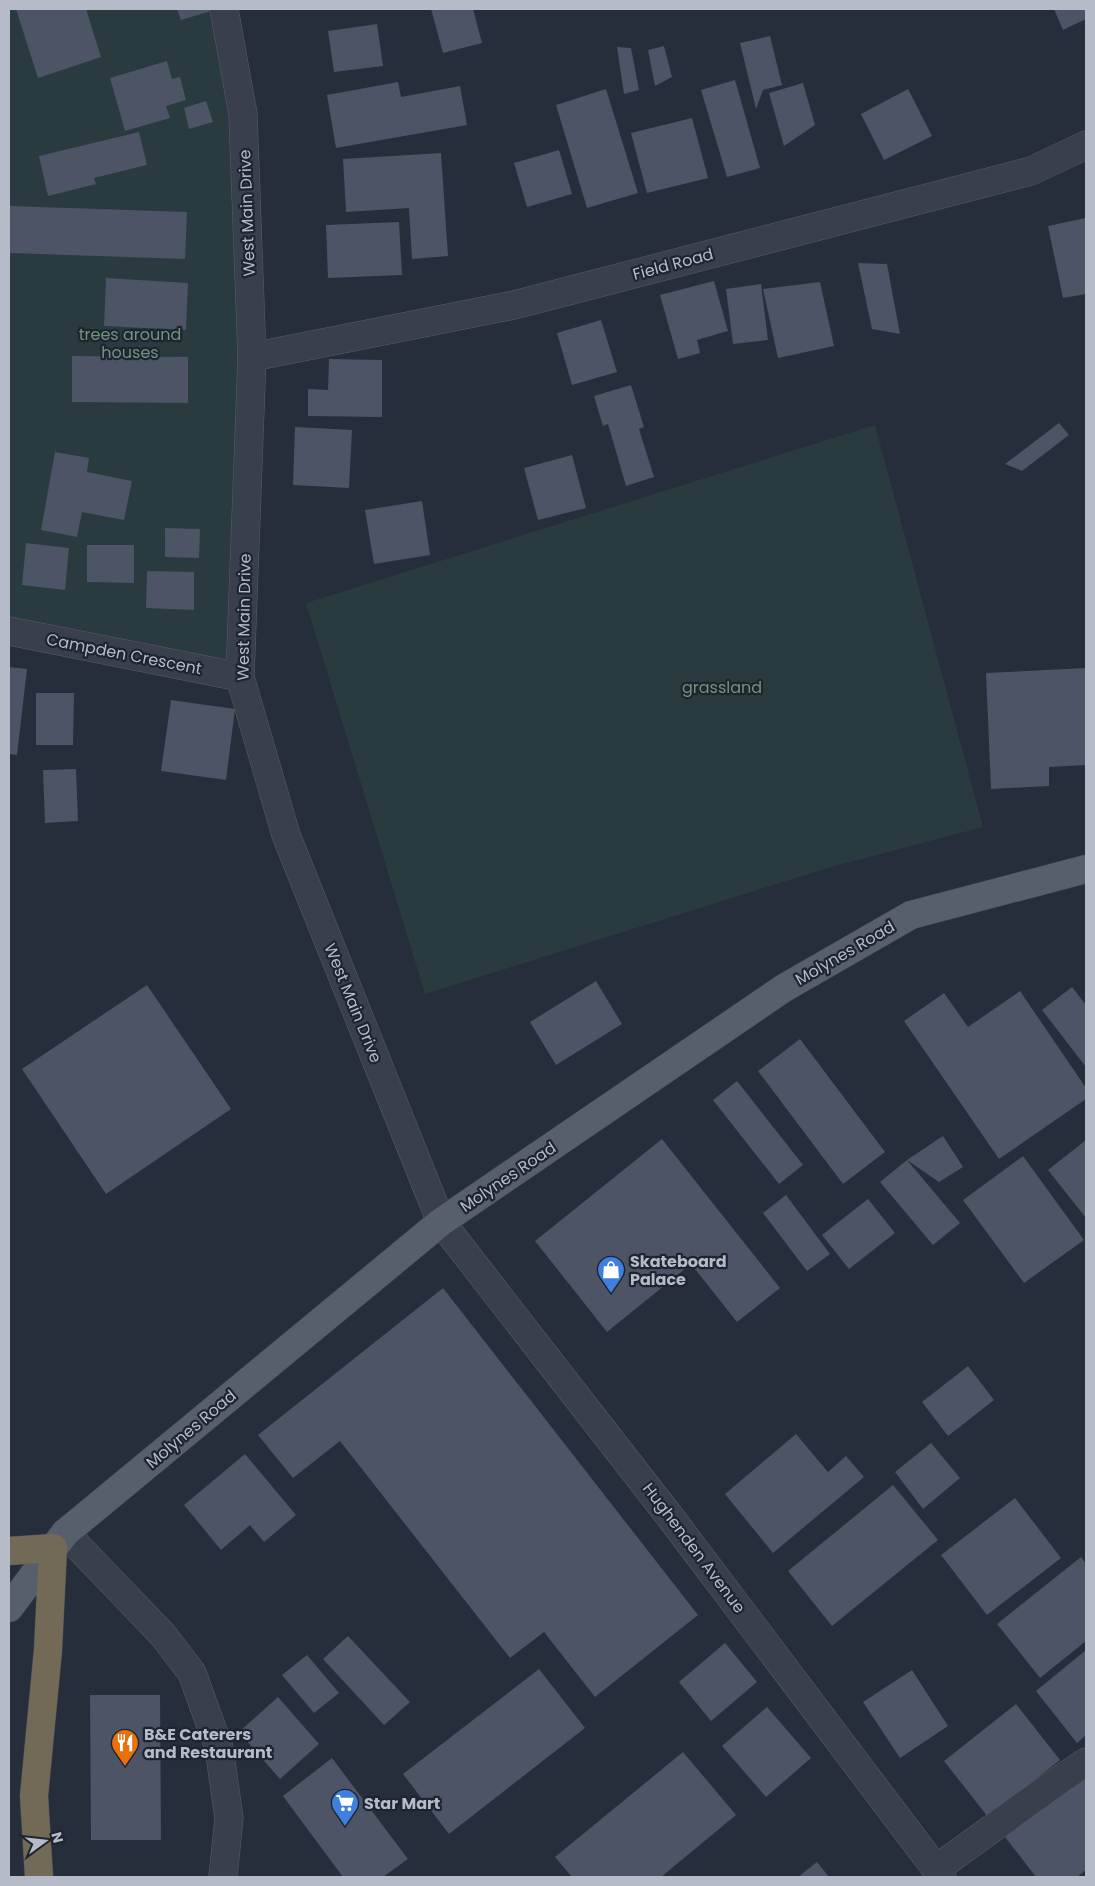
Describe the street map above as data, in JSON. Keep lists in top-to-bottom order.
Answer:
{
  "streets": {
    "main road": ["Molynes Road"],
    "street": [
      "West Main Drive",
      "Field Road",
      "Campden Crescent",
      "Hughenden Avenue"
    ]
  },
  "crossings": [
    ["West Main Drive", "Field Road"],
    ["West Main Drive", "Campden Crescent"],
    ["West Main Drive", "Molynes Road"],
    ["West Main Drive", "Hughenden Avenue"],
    ["Molynes Road", "Hughenden Avenue"]
  ],
  "parks": ["trees around houses", "grassland"],
  "places": {
    "shop": ["Skateboard Palace"],
    "restaurant": ["B&E Caterers and Restaurant"],
    "supermarket": ["Star Mart"]
  },
  "north": "right"
}
